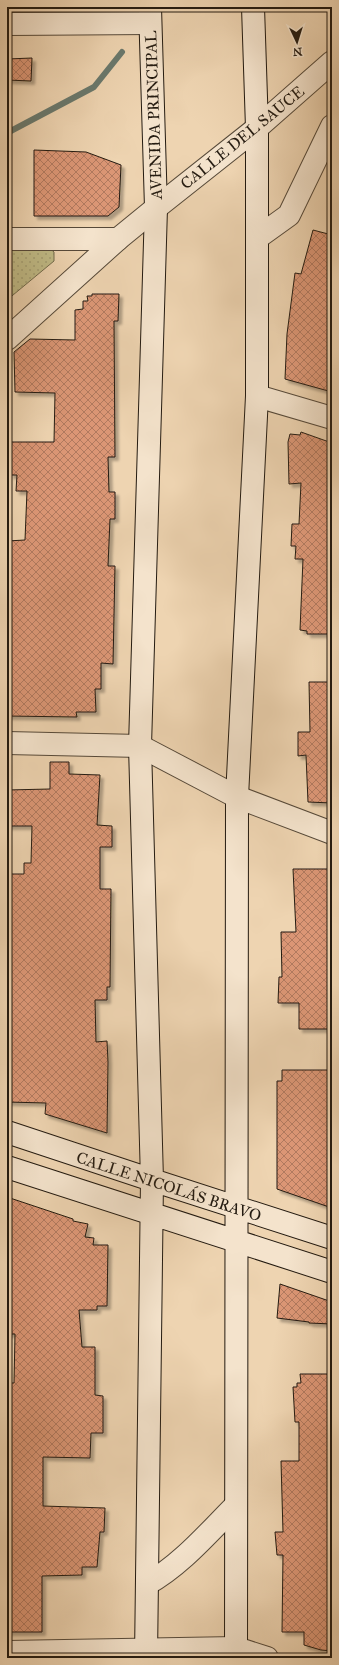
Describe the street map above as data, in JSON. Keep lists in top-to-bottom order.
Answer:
{
  "streets": {
    "main road": ["AVENIDA PRINCIPAL", "CALLE DEL SAUCE", "CALLE NICOLÁS BRAVO"]
  },
  "crossings": [
    ["AVENIDA PRINCIPAL", "CALLE DEL SAUCE"],
    ["AVENIDA PRINCIPAL", "CALLE NICOLÁS BRAVO"]
  ],
  "north": "bottom"
}
